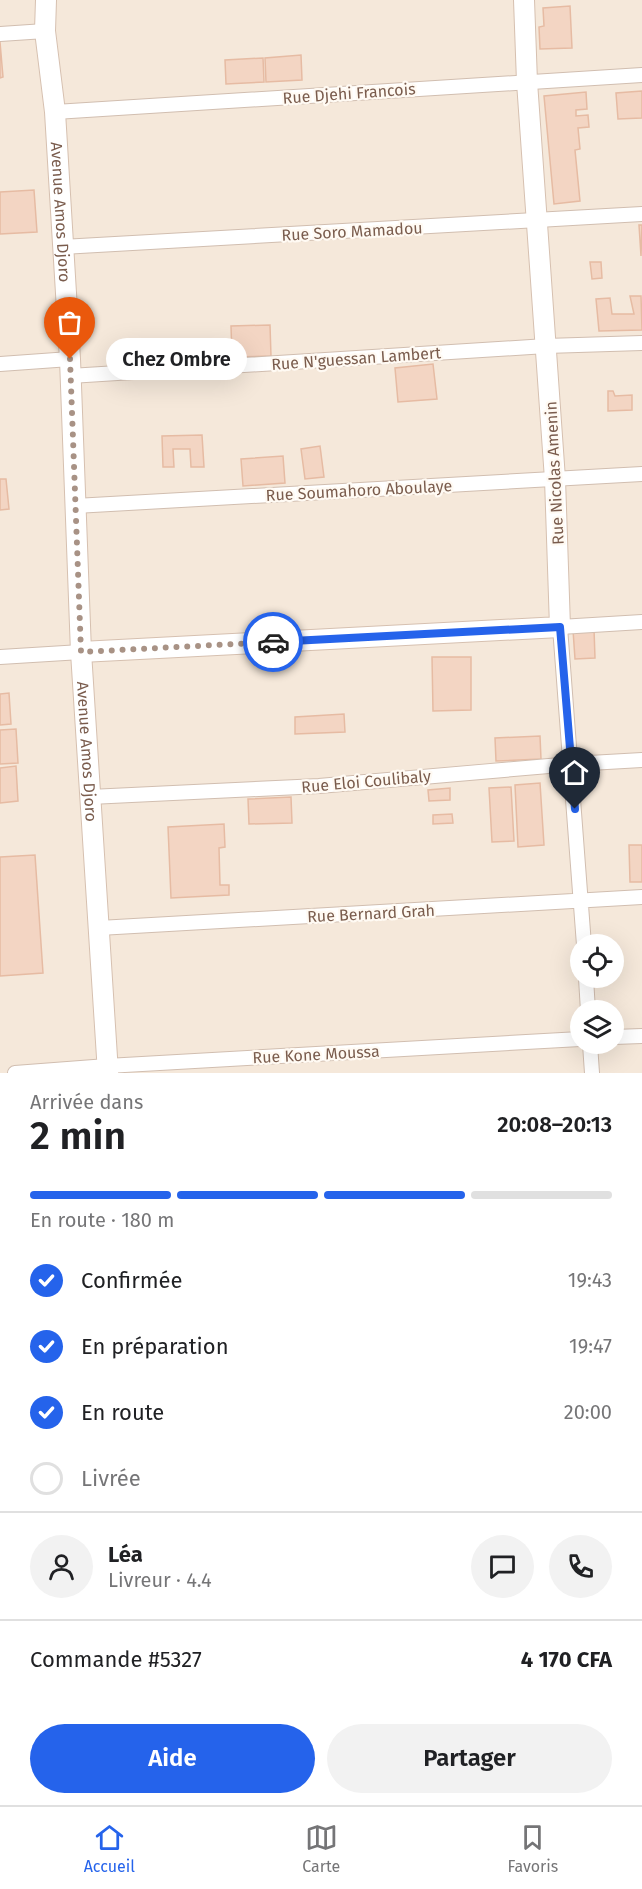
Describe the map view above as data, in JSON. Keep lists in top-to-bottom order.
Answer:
{
  "streets": {
    "street": [
      "Rue Djehi Francois",
      "Avenue Amos Djoro",
      "Rue Soro Mamadou",
      "Rue N'guessan Lambert",
      "Rue Nicolas Amenin",
      "Rue Soumahoro Aboulaye",
      "Rue Eloi Coulibaly",
      "Rue Bernard Grah",
      "Rue Kone Moussa"
    ]
  },
  "crossings": [
    ["Rue Djehi Francois", "Avenue Amos Djoro"],
    ["Rue Djehi Francois", "Rue Nicolas Amenin"],
    ["Avenue Amos Djoro", "Rue Soro Mamadou"],
    ["Avenue Amos Djoro", "Rue N'guessan Lambert"],
    ["Avenue Amos Djoro", "Rue Soumahoro Aboulaye"],
    ["Avenue Amos Djoro", "Rue Eloi Coulibaly"],
    ["Avenue Amos Djoro", "Rue Bernard Grah"],
    ["Avenue Amos Djoro", "Rue Kone Moussa"],
    ["Rue Soro Mamadou", "Rue Nicolas Amenin"],
    ["Rue N'guessan Lambert", "Rue Nicolas Amenin"],
    ["Rue Nicolas Amenin", "Rue Soumahoro Aboulaye"],
    ["Rue Nicolas Amenin", "Rue Eloi Coulibaly"],
    ["Rue Nicolas Amenin", "Rue Bernard Grah"]
  ],
  "places": ["Chez Ombre"],
  "page": {
    "bubble": "Chez Ombre",
    "heading": ["2 min", "Arrivée dans", "20:08–20:13"],
    "panel": [
      "Léa",
      "Livreur · 4.4",
      "Commande #5327",
      "4 170 CFA"
    ],
    "bar": "En route · 180 m",
    "list": [
      ["Confirmée", "19:43"],
      ["En préparation", "19:47"],
      ["En route", "20:00"],
      "Livrée"
    ],
    "buttons": ["Aide", "Partager"],
    "tabs": ["Accueil", "Carte", "Favoris"]
  }
}
